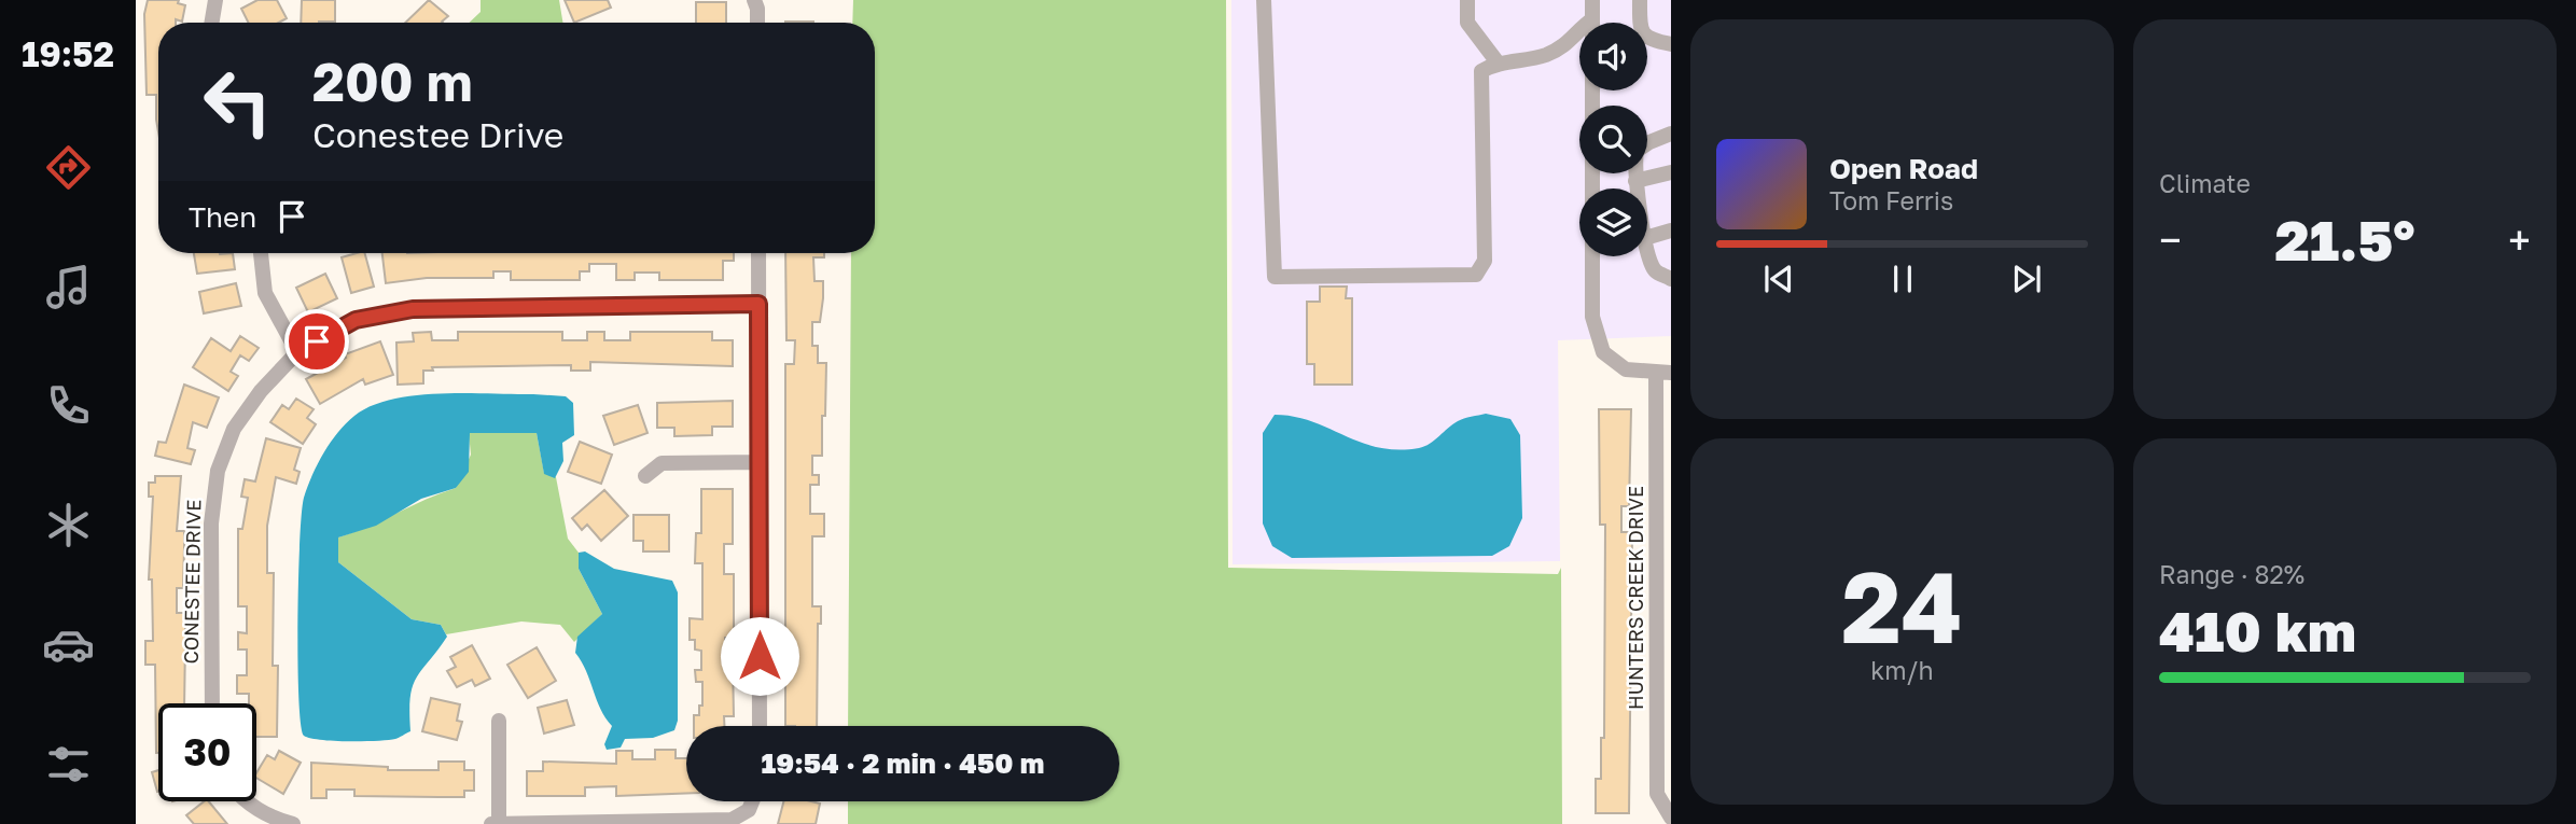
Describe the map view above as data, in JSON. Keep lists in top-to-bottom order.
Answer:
{
  "streets": {
    "street": ["CONESTEE DRIVE", "HUNTERS CREEK DRIVE"]
  },
  "page": {
    "tabs": "19:52",
    "tile": [
      "Climate",
      ["24", "km/h"],
      ["Range · 82%", "410 km"]
    ],
    "turn": ["200 m", "Conestee Drive"],
    "song": ["Open Road", "Tom Ferris"],
    "then": "Then",
    "heat": ["−", "21.5°", "+"],
    "limit": "30",
    "trip": "19:54 · 2 min · 450 m"
  }
}
